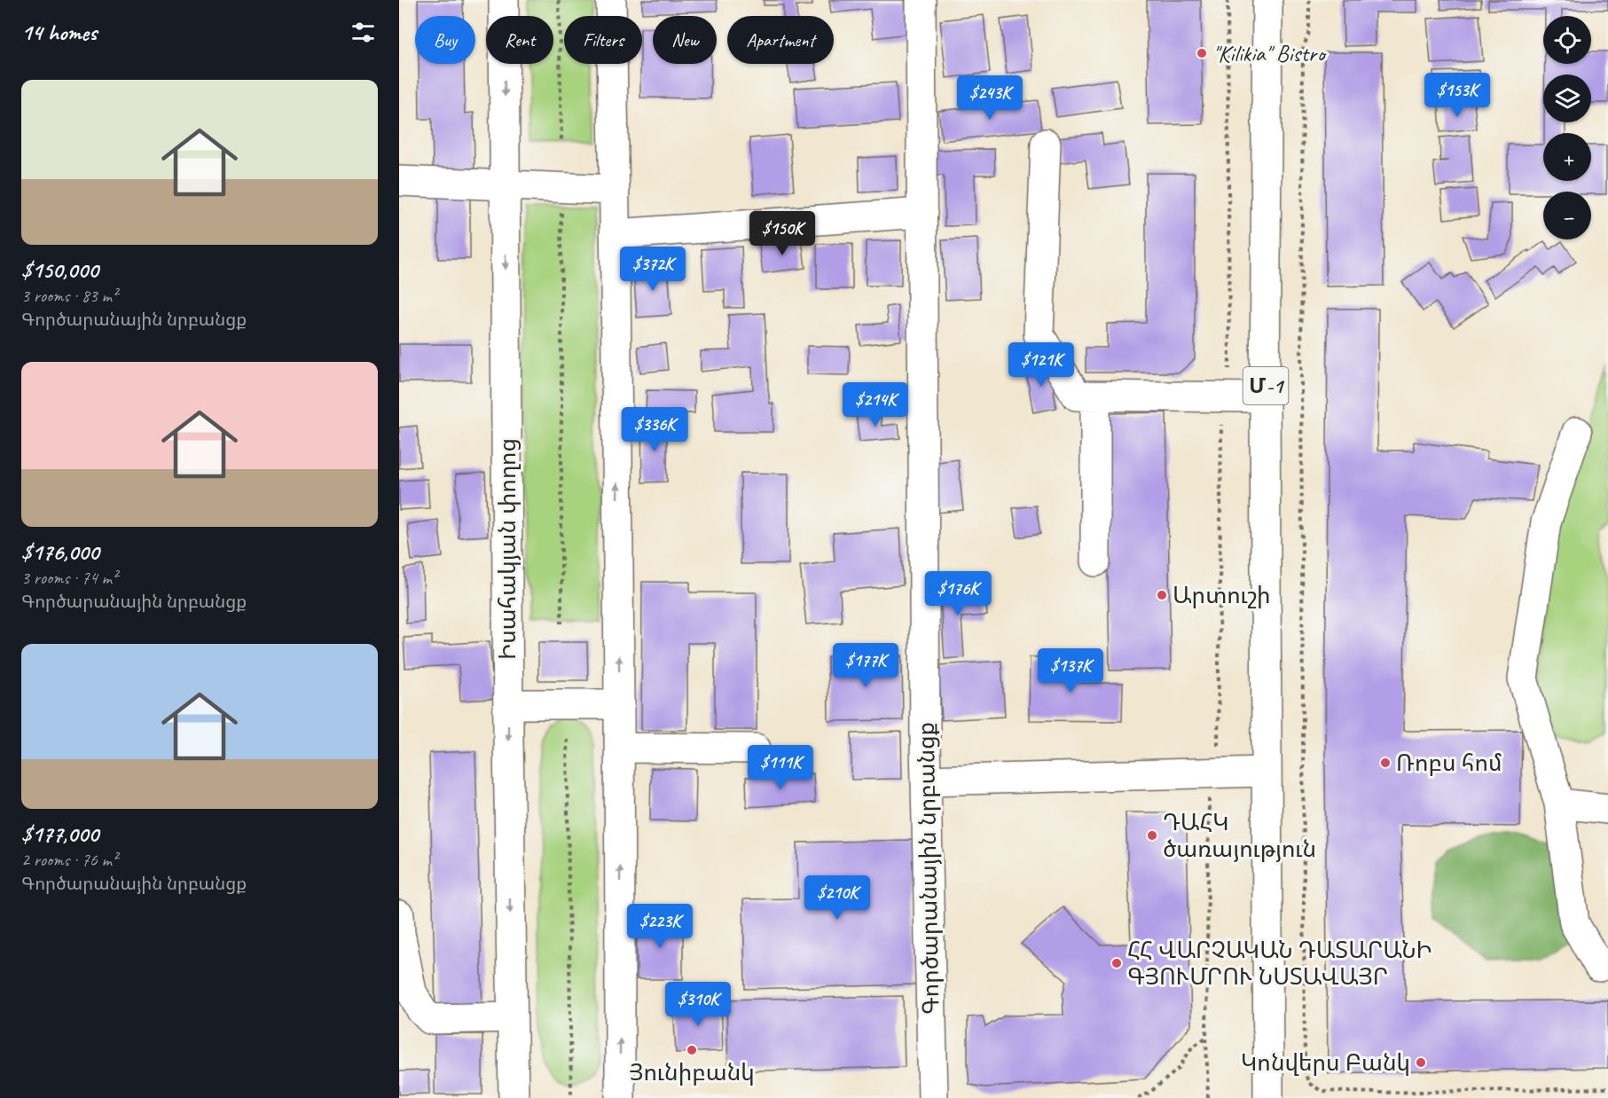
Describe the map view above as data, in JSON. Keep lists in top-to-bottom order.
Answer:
{
  "streets": {
    "main road": ["Մ-1", "Իսահակյան փողոց", "Գործարանային նրբանցք"]
  },
  "places": [
    "\"Kilikia\" Bistro",
    "Արտուշի",
    "Ռոբս հոմ",
    "ԴԱՀԿ ծառայություն",
    "ՀՀ ՎԱՐՉԱԿԱՆ ԴԱՏԱՐԱՆԻ ԳՅՈՒՄՐՈՒ ՆՍՏԱՎԱՅՐ",
    "Յունիբանկ",
    "Կոնվերս Բանկ"
  ],
  "page": {
    "heading": "14 homes",
    "map_buttons": ["+", "−"],
    "chip": [
      "Buy",
      "Rent",
      "Filters",
      "New",
      "Apartment"
    ],
    "list": [
      {
        "name": "$150,000",
        "note": "3 rooms · 83 m² · Գործարանային նրբանցք"
      },
      {
        "name": "$176,000",
        "note": "3 rooms · 74 m² · Գործարանային նրբանցք"
      },
      {
        "name": "$177,000",
        "note": "2 rooms · 76 m² · Գործարանային նրբանցք"
      }
    ],
    "price": [
      "$153K",
      "$243K",
      "$150K",
      "$372K",
      "$121K",
      "$214K",
      "$336K",
      "$176K",
      "$177K",
      "$137K",
      "$111K",
      "$210K",
      "$223K",
      "$310K"
    ]
  }
}
